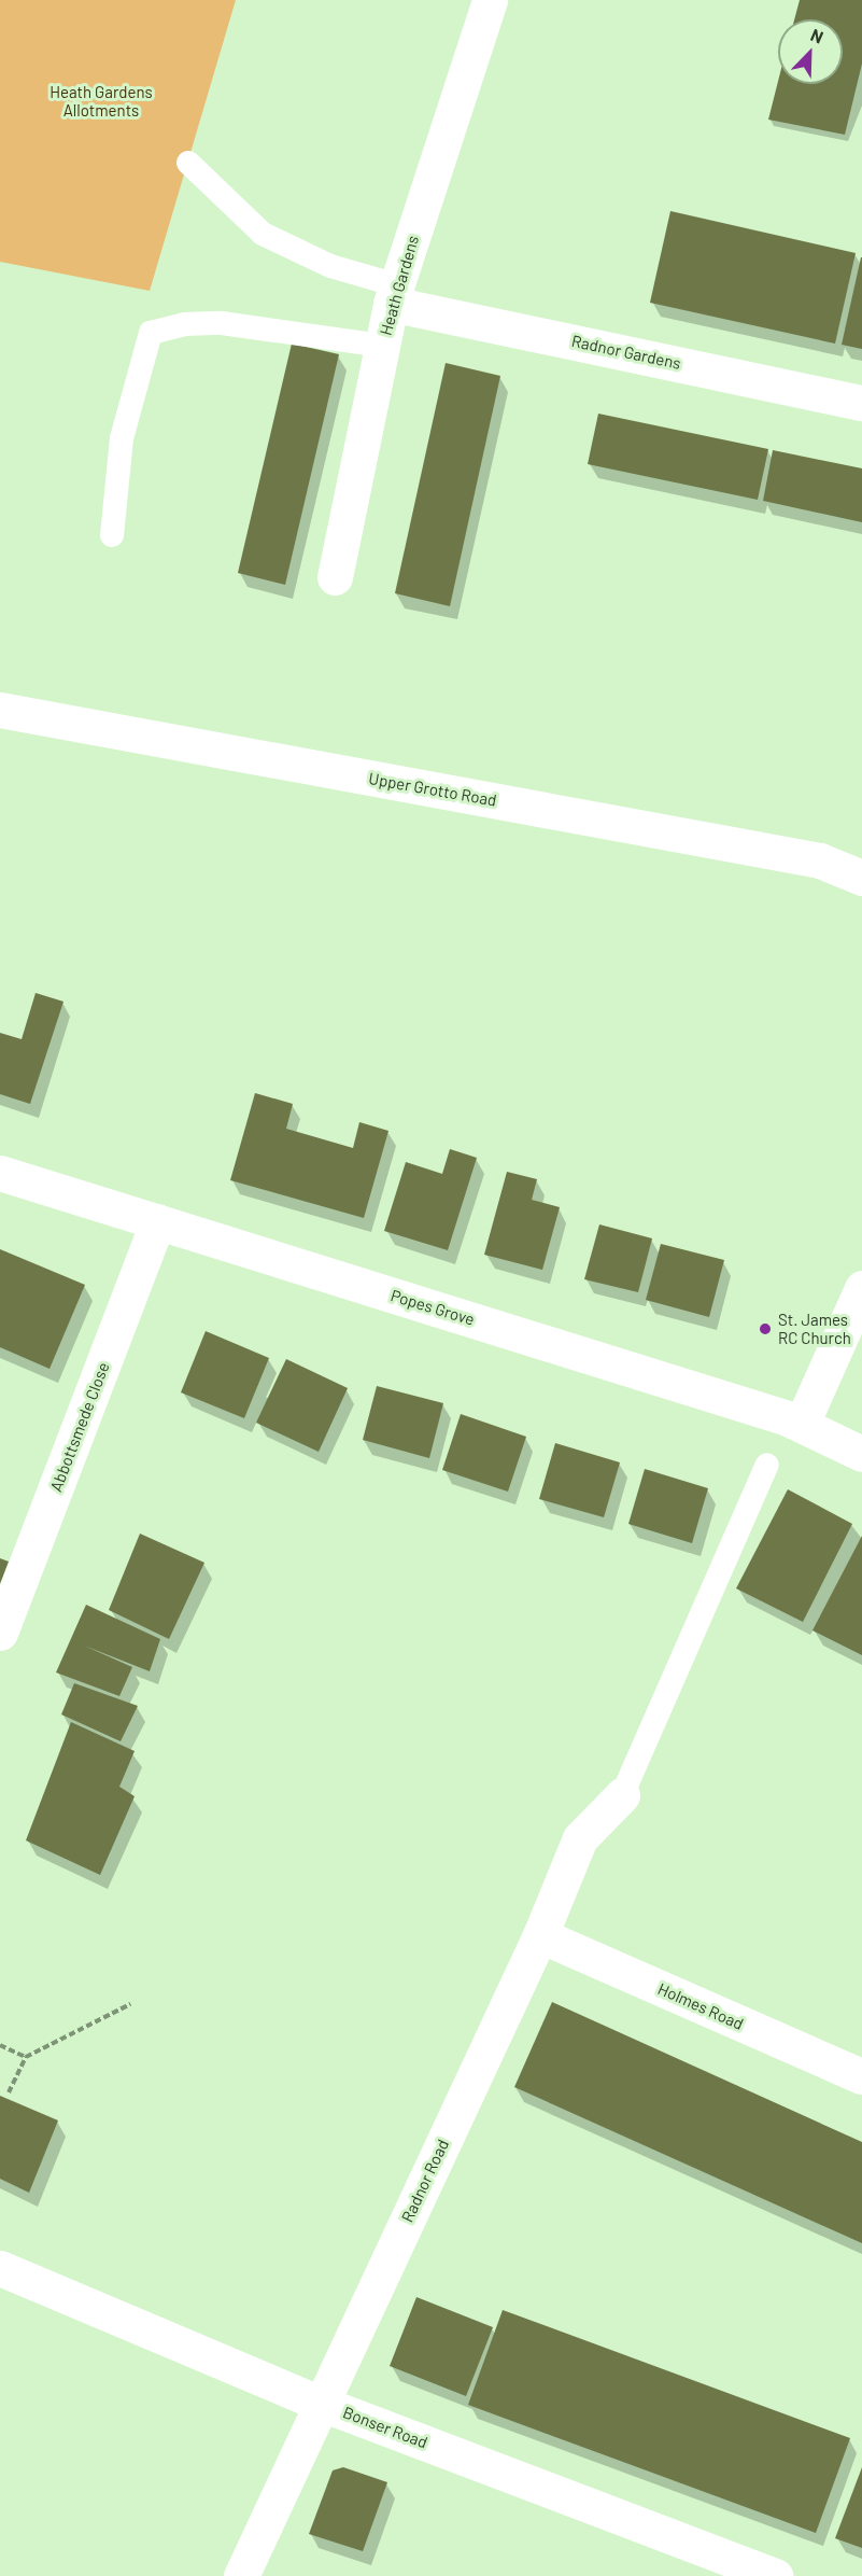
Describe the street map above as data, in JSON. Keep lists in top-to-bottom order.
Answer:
{
  "streets": {
    "street": [
      "Heath Gardens",
      "Radnor Gardens",
      "Upper Grotto Road",
      "Popes Grove",
      "Abbottsmede Close",
      "Holmes Road",
      "Radnor Road",
      "Bonser Road"
    ]
  },
  "crossings": [
    ["Heath Gardens", "Radnor Gardens"],
    ["Popes Grove", "Abbottsmede Close"],
    ["Holmes Road", "Radnor Road"],
    ["Radnor Road", "Bonser Road"]
  ],
  "parks": ["Heath Gardens Allotments"],
  "places": ["St. James RC Church"],
  "north": "top right"
}
